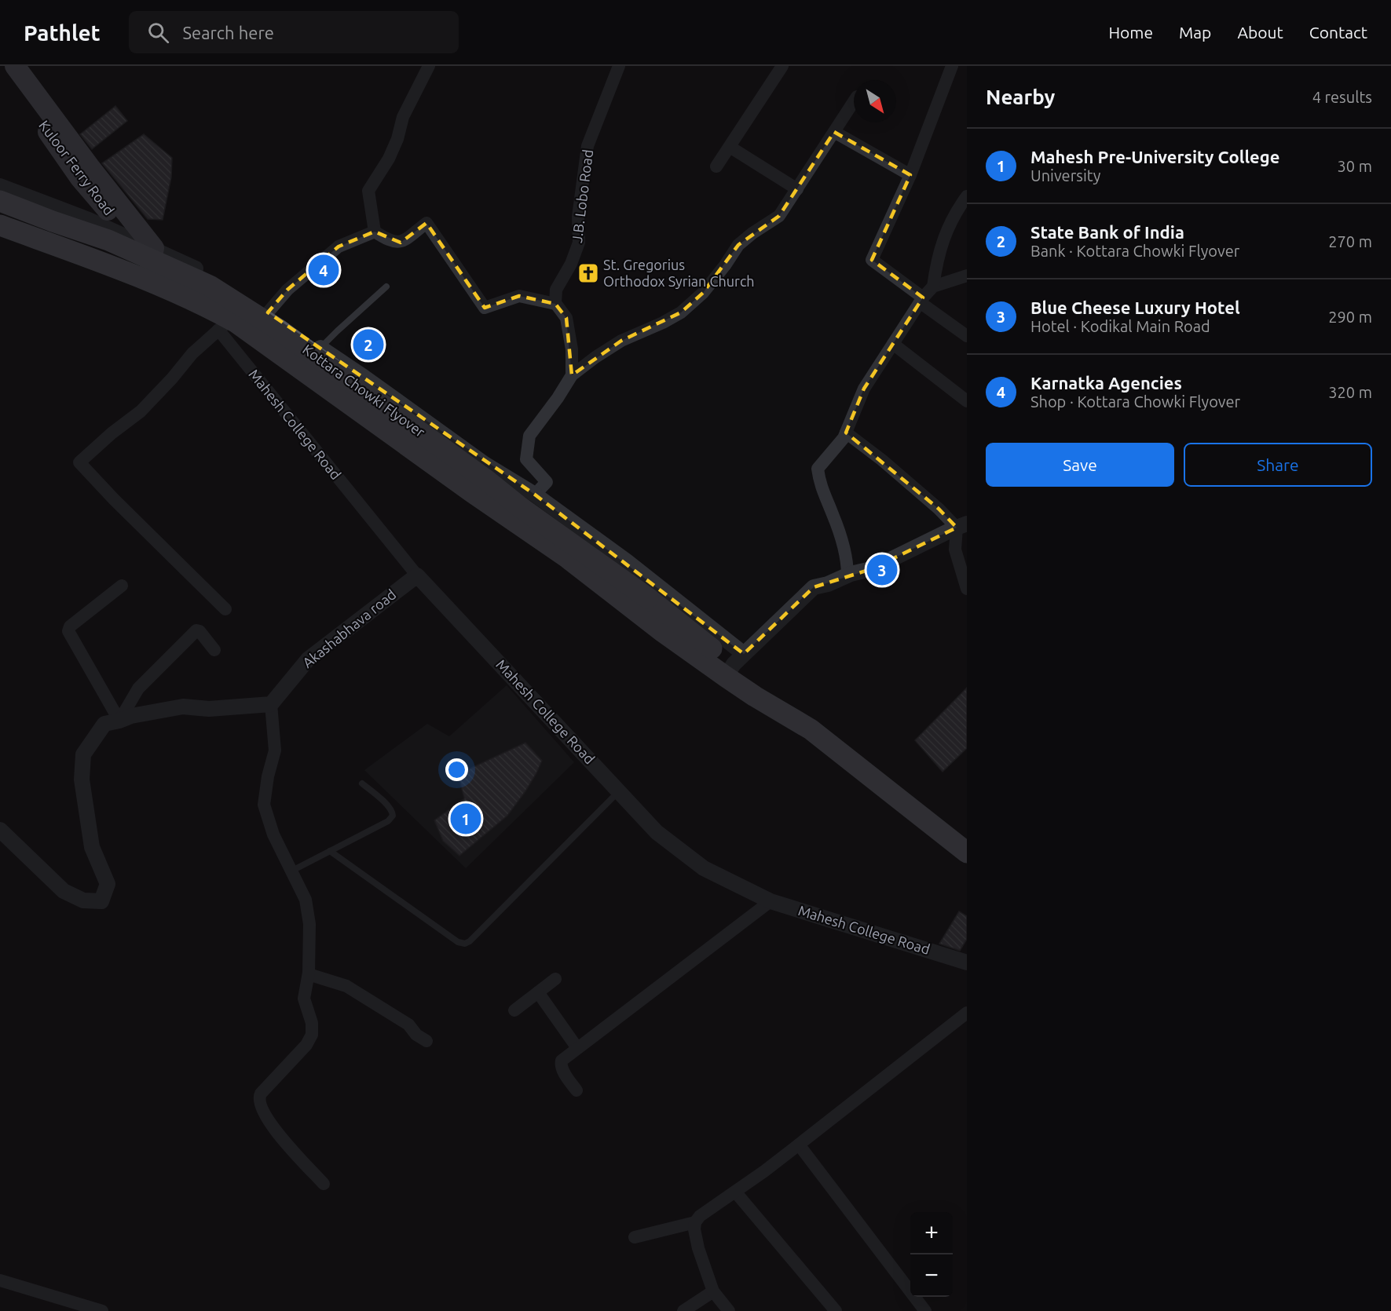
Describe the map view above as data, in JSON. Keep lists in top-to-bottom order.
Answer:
{
  "streets": {
    "highway": ["Kottara Chowki Flyover"],
    "main road": ["Kuloor Ferry Road"],
    "street": ["J.B. Lobo Road", "Mahesh College Road", "Akashabhava road"]
  },
  "crossings": [
    ["Mahesh College Road", "Akashabhava road"]
  ],
  "places": {
    "church": ["St. Gregorius Orthodox Syrian Church"]
  },
  "north": "bottom right",
  "page": {
    "header": "Pathlet",
    "search": "Search here",
    "nav": [
      "Home",
      "Map",
      "About",
      "Contact"
    ],
    "heading": ["Nearby", "4 results"],
    "list": [
      {
        "mark": "1",
        "name": "Mahesh Pre-University College",
        "note": "University",
        "value": "30 m"
      },
      {
        "mark": "2",
        "name": "State Bank of India",
        "note": "Bank · Kottara Chowki Flyover",
        "value": "270 m"
      },
      {
        "mark": "3",
        "name": "Blue Cheese Luxury Hotel",
        "note": "Hotel · Kodikal Main Road",
        "value": "290 m"
      },
      {
        "mark": "4",
        "name": "Karnatka Agencies",
        "note": "Shop · Kottara Chowki Flyover",
        "value": "320 m"
      }
    ],
    "pins": [
      "4",
      "2",
      "3",
      "1"
    ],
    "buttons": ["Save", "Share"],
    "map_buttons": ["+", "−"]
  }
}
